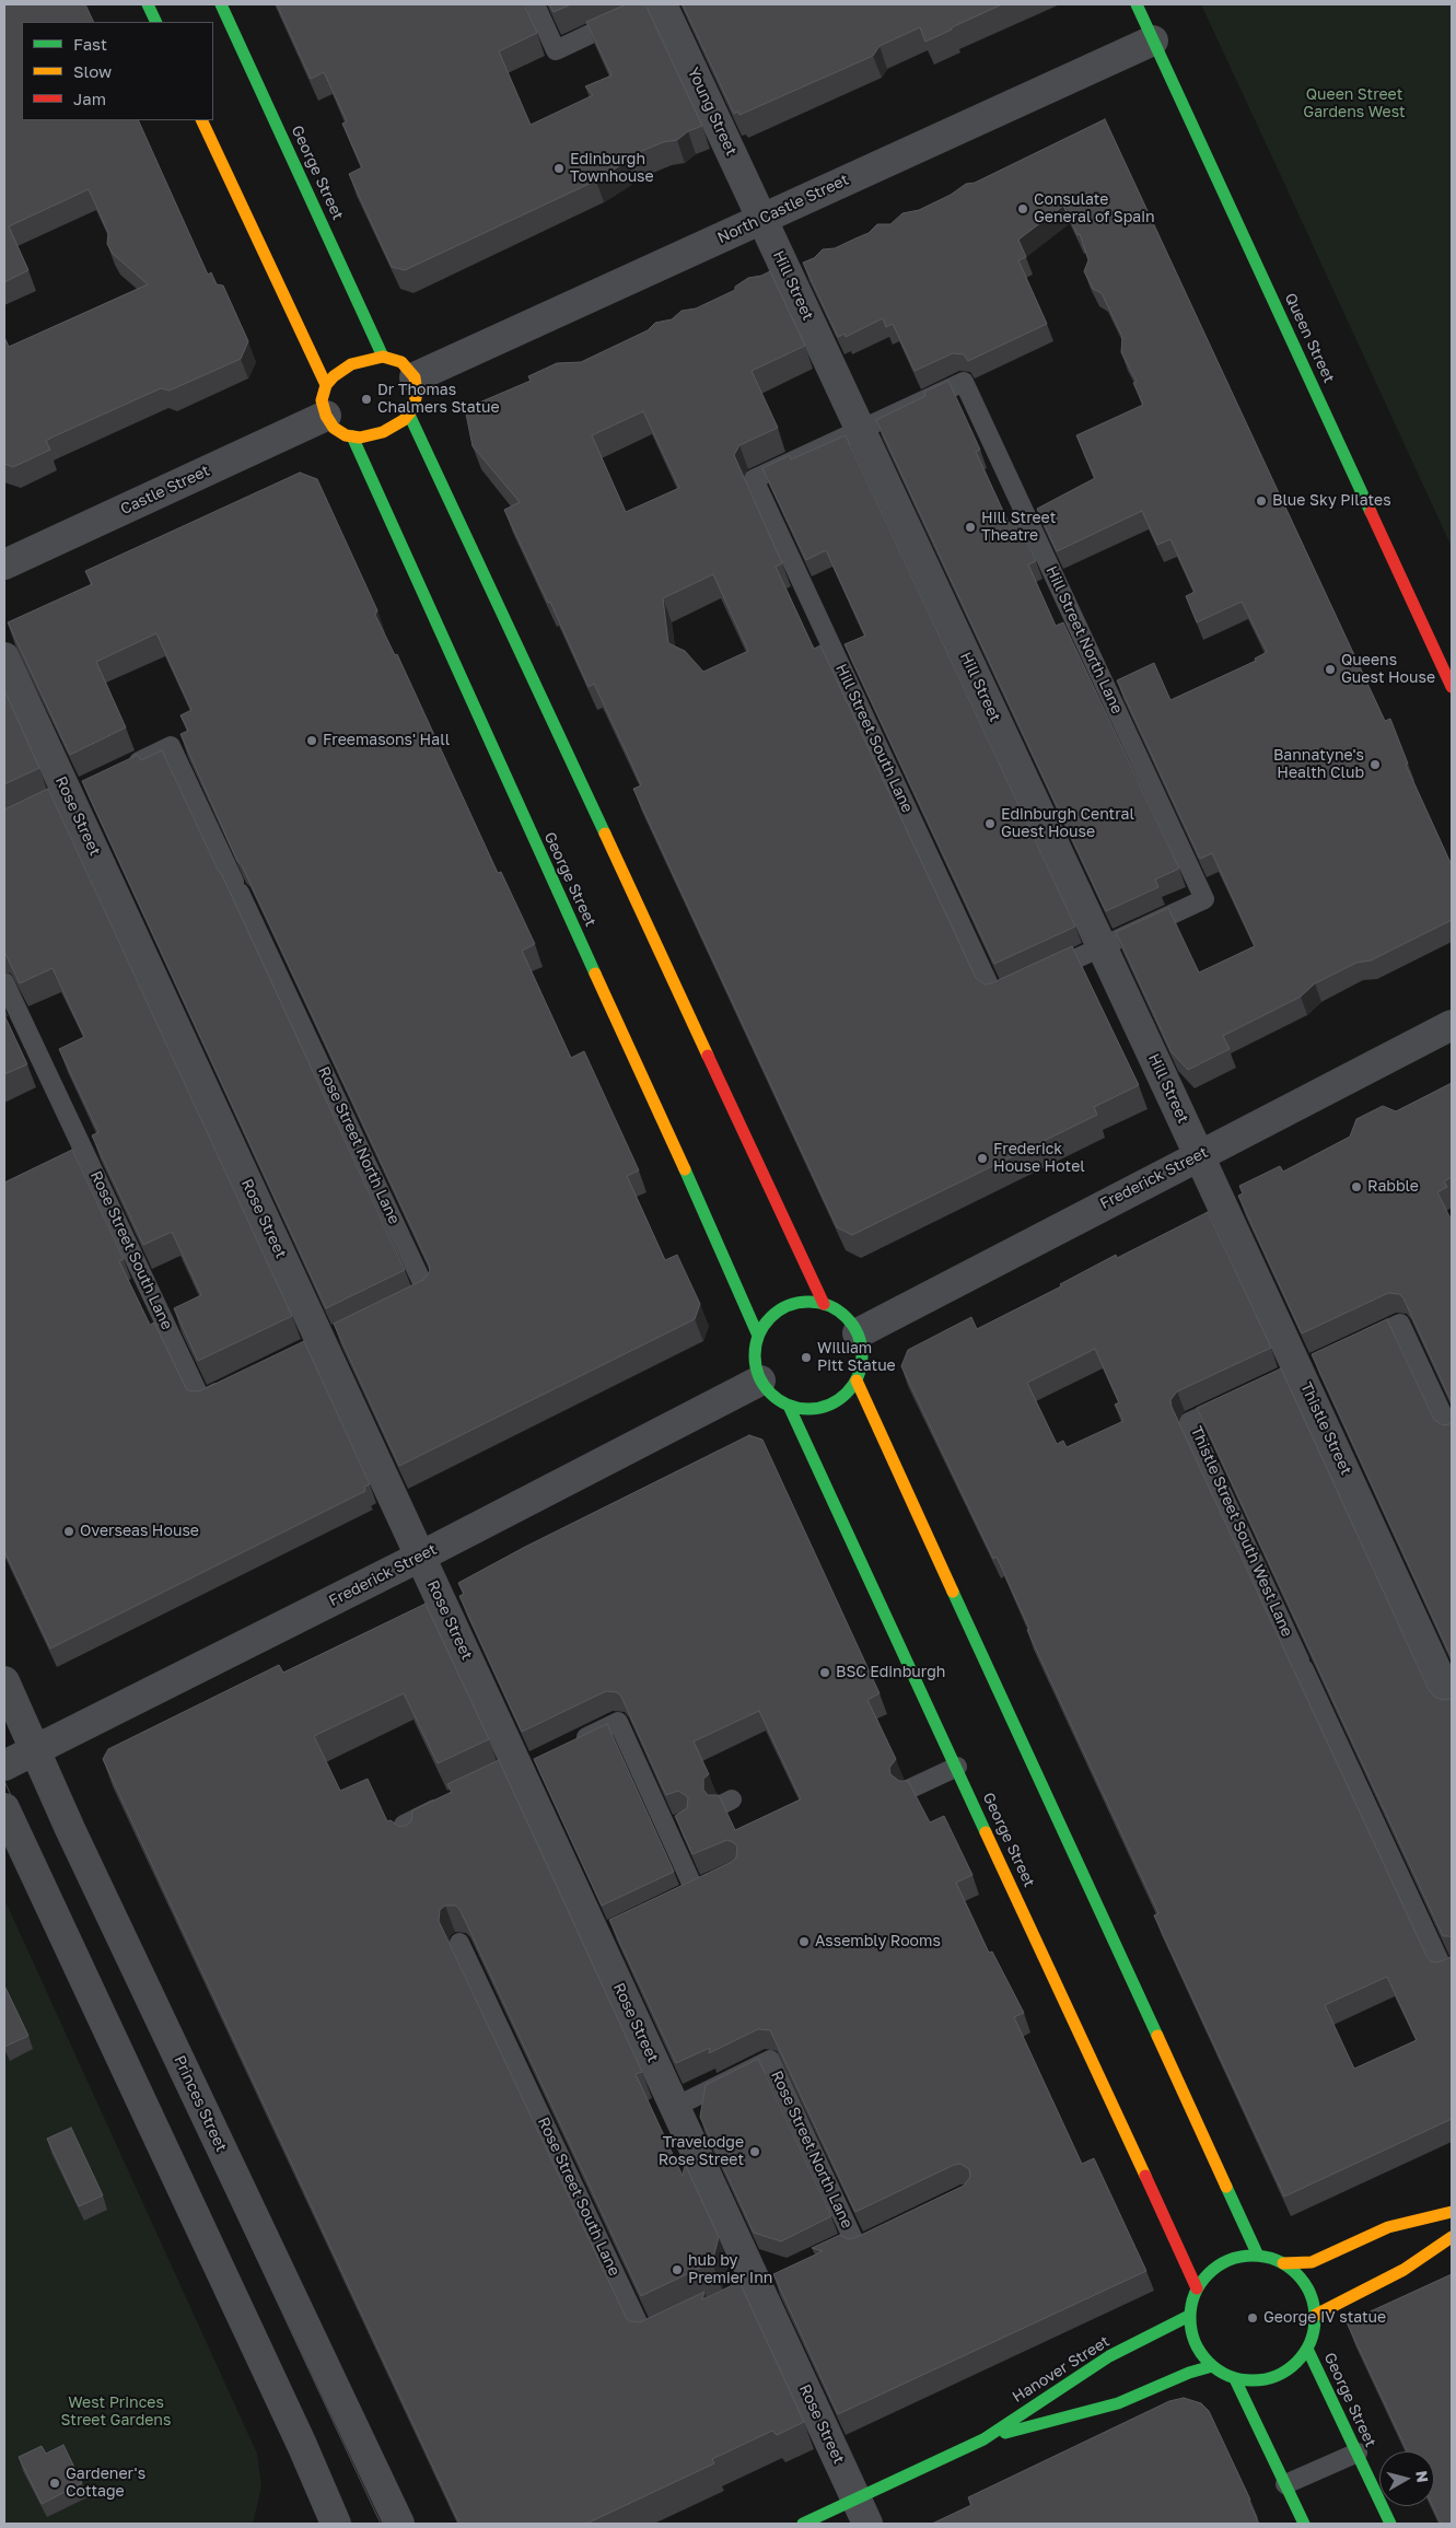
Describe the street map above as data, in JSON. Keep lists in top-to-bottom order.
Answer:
{
  "streets": {
    "street": [
      "Young Street",
      "George Street",
      "North Castle Street",
      "Hill Street",
      "Queen Street",
      "Castle Street",
      "Rose Street",
      "Frederick Street",
      "Thistle Street",
      "Princes Street",
      "Hanover Street"
    ],
    "lane": [
      "Hill Street North Lane",
      "Hill Street South Lane",
      "Rose Street North Lane",
      "Rose Street South Lane",
      "Thistle Street South West Lane"
    ]
  },
  "crossings": [
    ["Young Street", "North Castle Street"],
    ["Young Street", "Hill Street"],
    ["George Street", "North Castle Street"],
    ["George Street", "Castle Street"],
    ["George Street", "Frederick Street"],
    ["George Street", "Hanover Street"],
    ["North Castle Street", "Hill Street"],
    ["North Castle Street", "Queen Street"],
    ["North Castle Street", "Castle Street"],
    ["Hill Street", "Hill Street North Lane"],
    ["Hill Street", "Hill Street South Lane"],
    ["Hill Street", "Frederick Street"],
    ["Hill Street", "Thistle Street"],
    ["Hill Street North Lane", "Hill Street South Lane"],
    ["Rose Street", "Rose Street North Lane"],
    ["Rose Street", "Frederick Street"],
    ["Rose Street", "Hanover Street"],
    ["Frederick Street", "Thistle Street"],
    ["Frederick Street", "Princes Street"]
  ],
  "parks": ["Queen Street Gardens West", "West Princes Street Gardens"],
  "places": [
    "Edinburgh Townhouse",
    "Consulate General of Spain",
    "Dr Thomas Chalmers Statue",
    "Blue Sky Pilates",
    "Hill Street Theatre",
    "Queens Guest House",
    "Freemasons' Hall",
    "Bannatyne's Health Club",
    "Edinburgh Central Guest House",
    "Frederick House Hotel",
    "Rabble",
    "William Pitt Statue",
    "Overseas House",
    "BSC Edinburgh",
    "Assembly Rooms",
    "Travelodge Rose Street",
    "hub by Premier Inn",
    "George IV statue",
    "Gardener's Cottage"
  ],
  "legend": ["Fast", "Slow", "Jam"],
  "north": "right"
}
